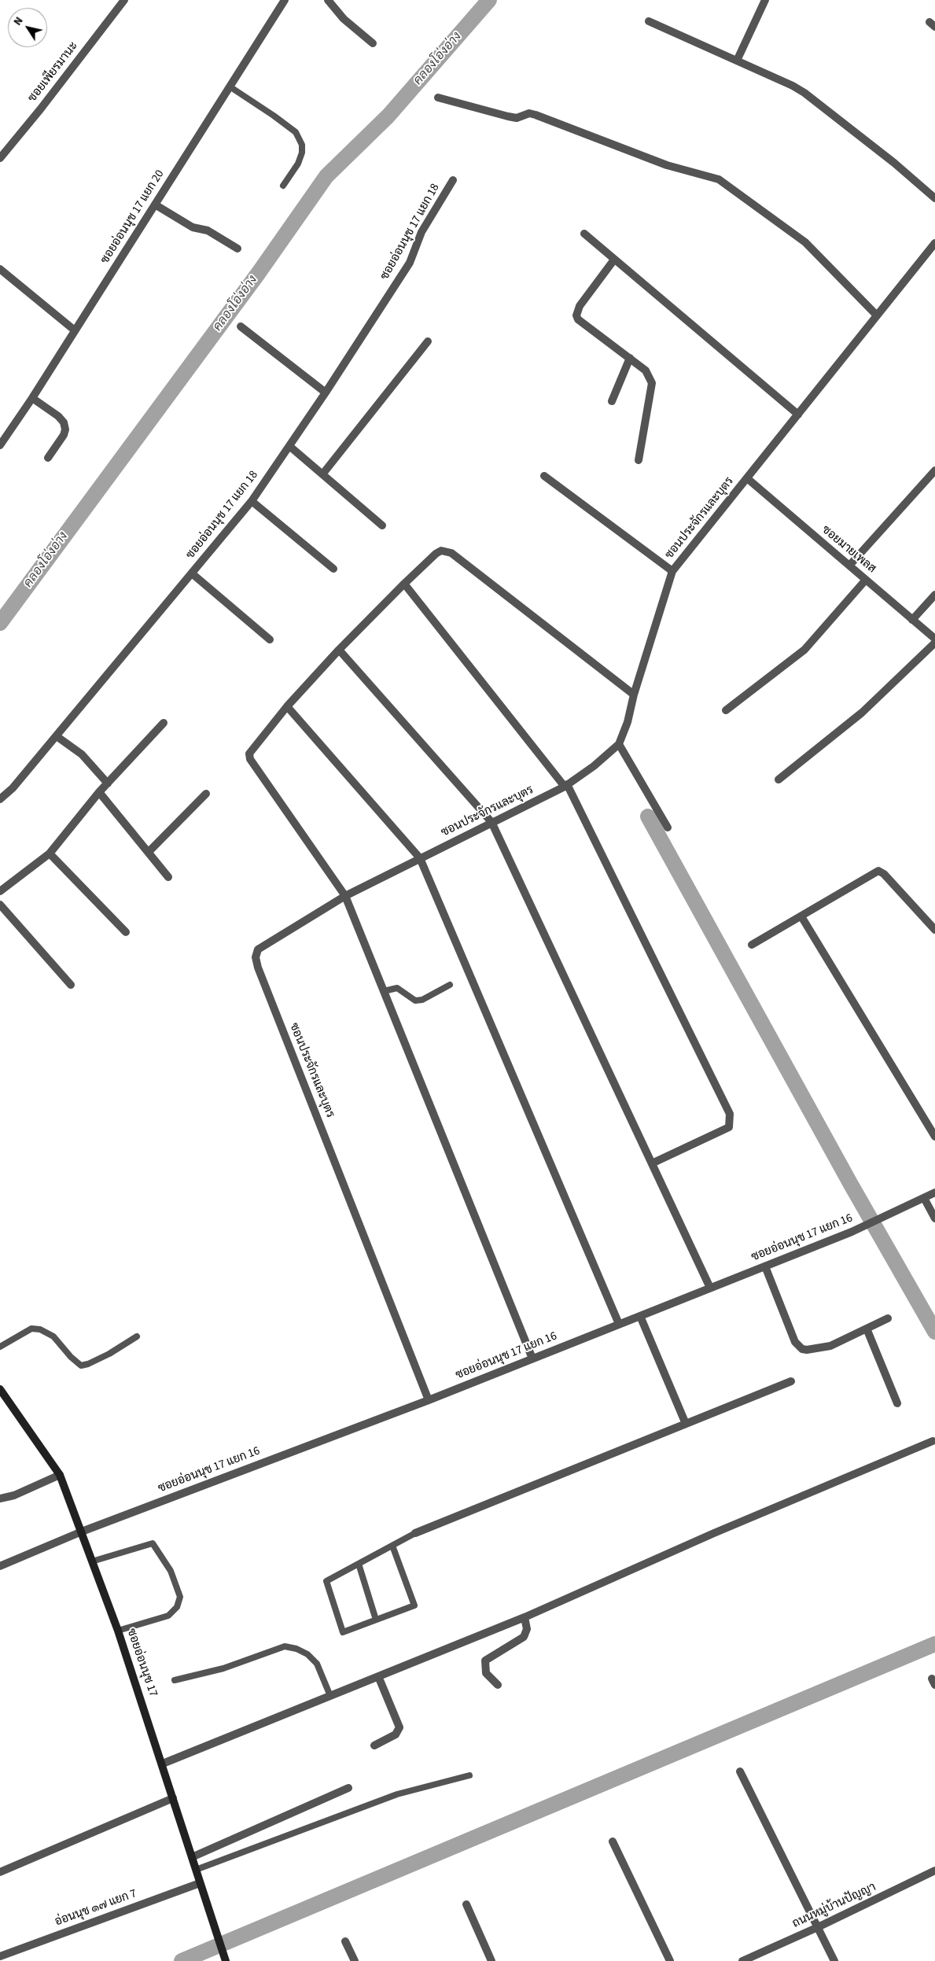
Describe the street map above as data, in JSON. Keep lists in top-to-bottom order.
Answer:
{
  "streets": {
    "street": [
      "ซอยเพียรมานะ",
      "ซอยอ่อนนุช 17 แยก 20",
      "ซอยอ่อนนุช 17 แยก 18",
      "ซอนประจักรและบุตร",
      "ซอยมายเพลส",
      "ซอยอ่อนนุช 17 แยก 16",
      "ซอยอ่อนนุช 17",
      "ถนนหมู่บ้านปัญญา",
      "อ่อนนุช ๑๗ แยก 7"
    ]
  },
  "crossings": [
    ["ซอนประจักรและบุตร", "ซอยมายเพลส"],
    ["ซอนประจักรและบุตร", "ซอยอ่อนนุช 17 แยก 16"],
    ["ซอยอ่อนนุช 17 แยก 16", "ซอยอ่อนนุช 17"],
    ["ซอยอ่อนนุช 17", "อ่อนนุช ๑๗ แยก 7"]
  ],
  "water": ["คลองโอ่งอ่าง"],
  "north": "top left"
}
